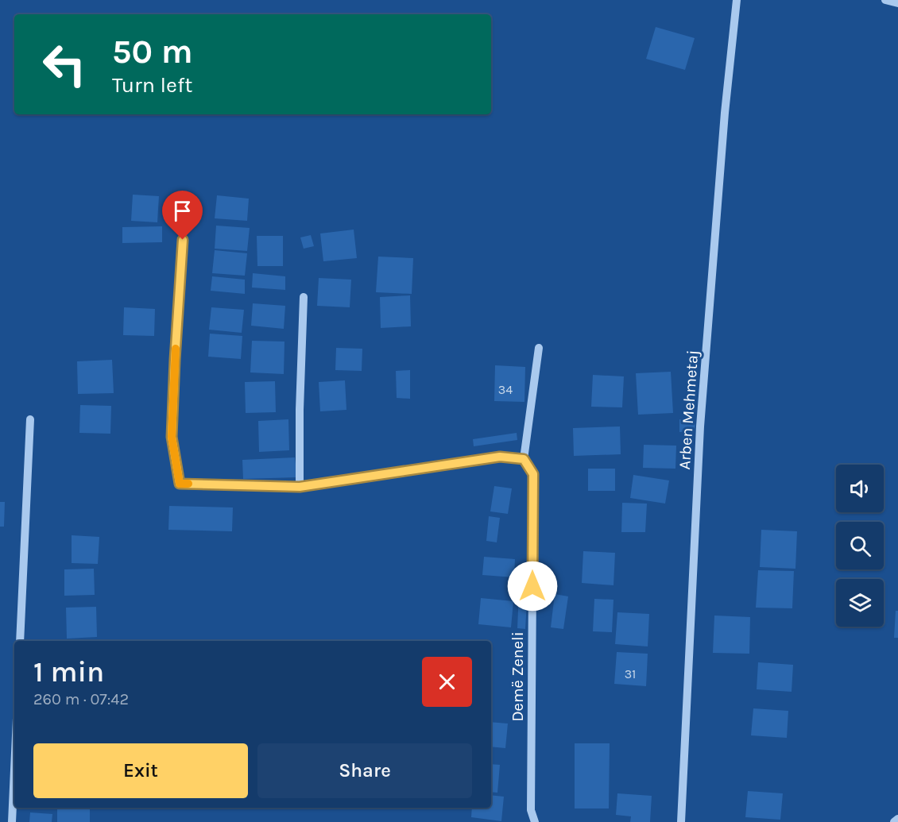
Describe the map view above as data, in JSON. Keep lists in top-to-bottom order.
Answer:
{
  "streets": {
    "street": ["Arben Mehmetaj", "Demë Zeneli"]
  },
  "house_numbers": ["34", "31"],
  "page": {
    "turn": ["50 m", "Turn left"],
    "heading": ["1 min", "260 m · 07:42"],
    "buttons": ["Exit", "Share"]
  }
}
